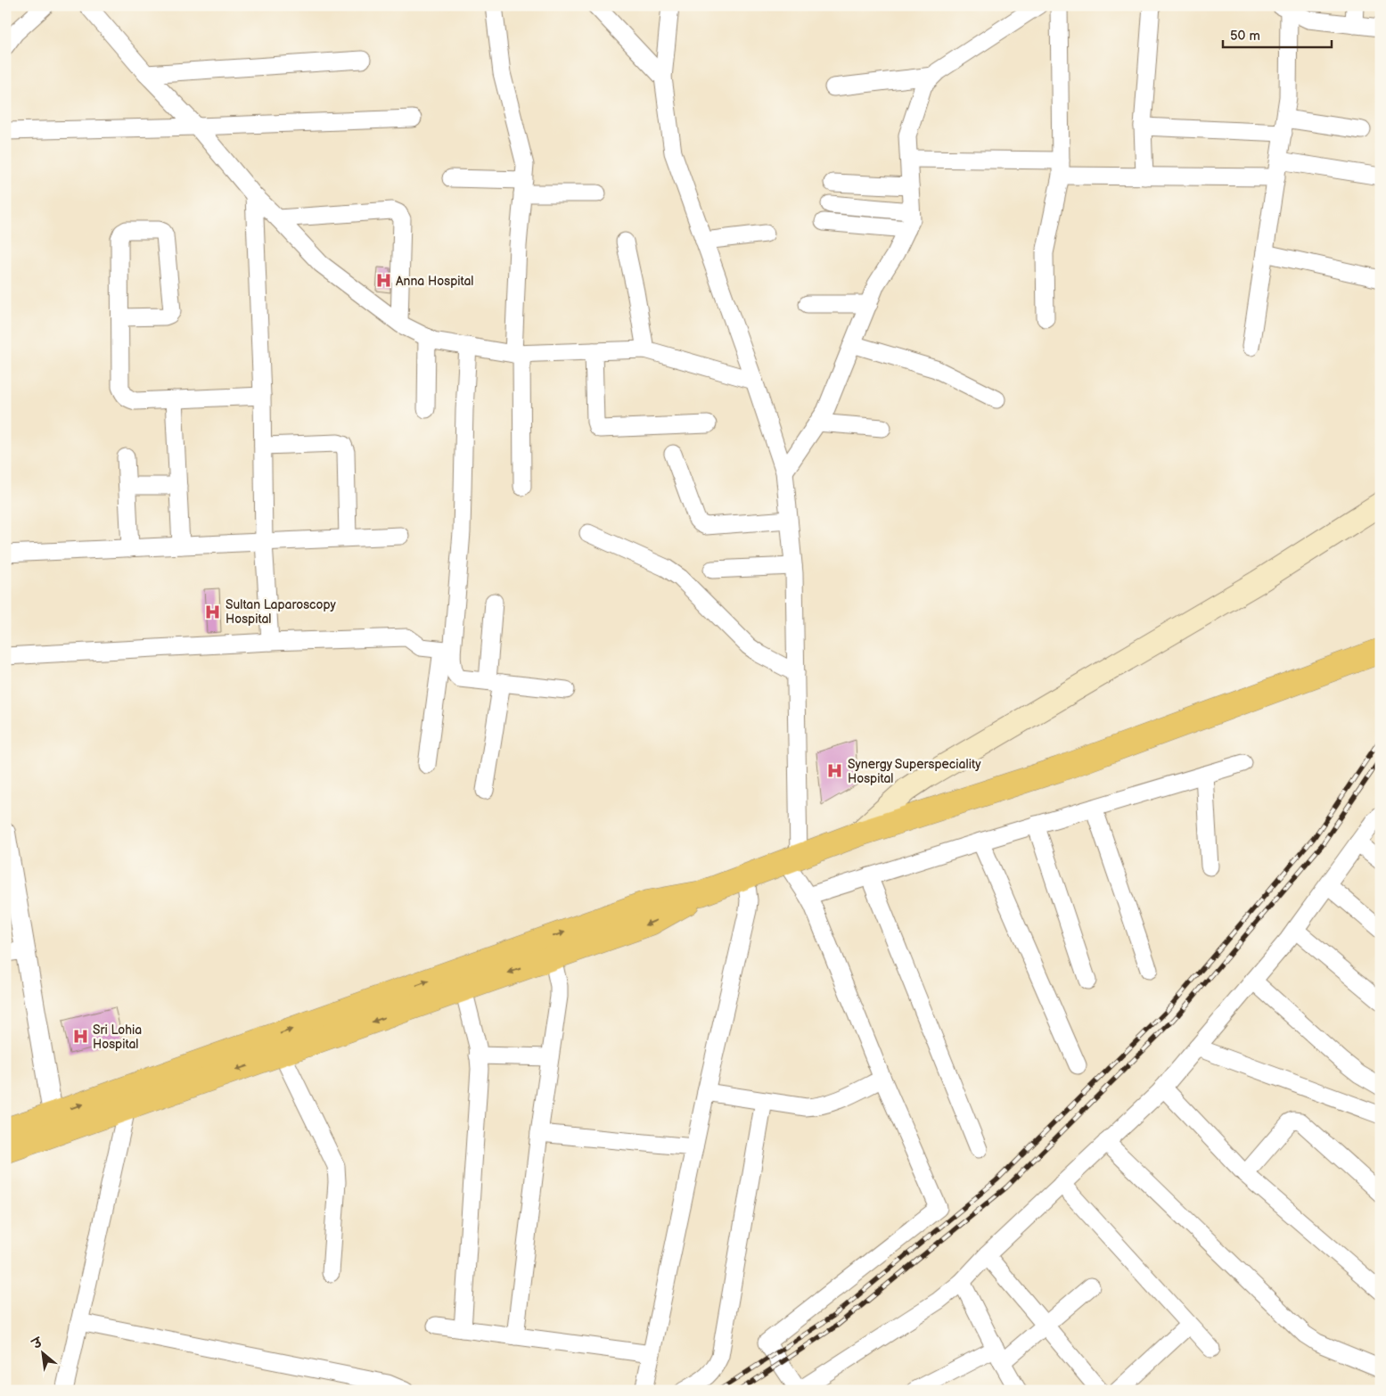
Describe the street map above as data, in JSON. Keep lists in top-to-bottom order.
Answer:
{
  "places": {
    "hospital": [
      "Anna Hospital",
      "Sultan Laparoscopy Hospital",
      "Synergy Superspeciality Hospital",
      "Sri Lohia Hospital"
    ]
  },
  "scale_bar": "50 m",
  "north": "top left"
}
